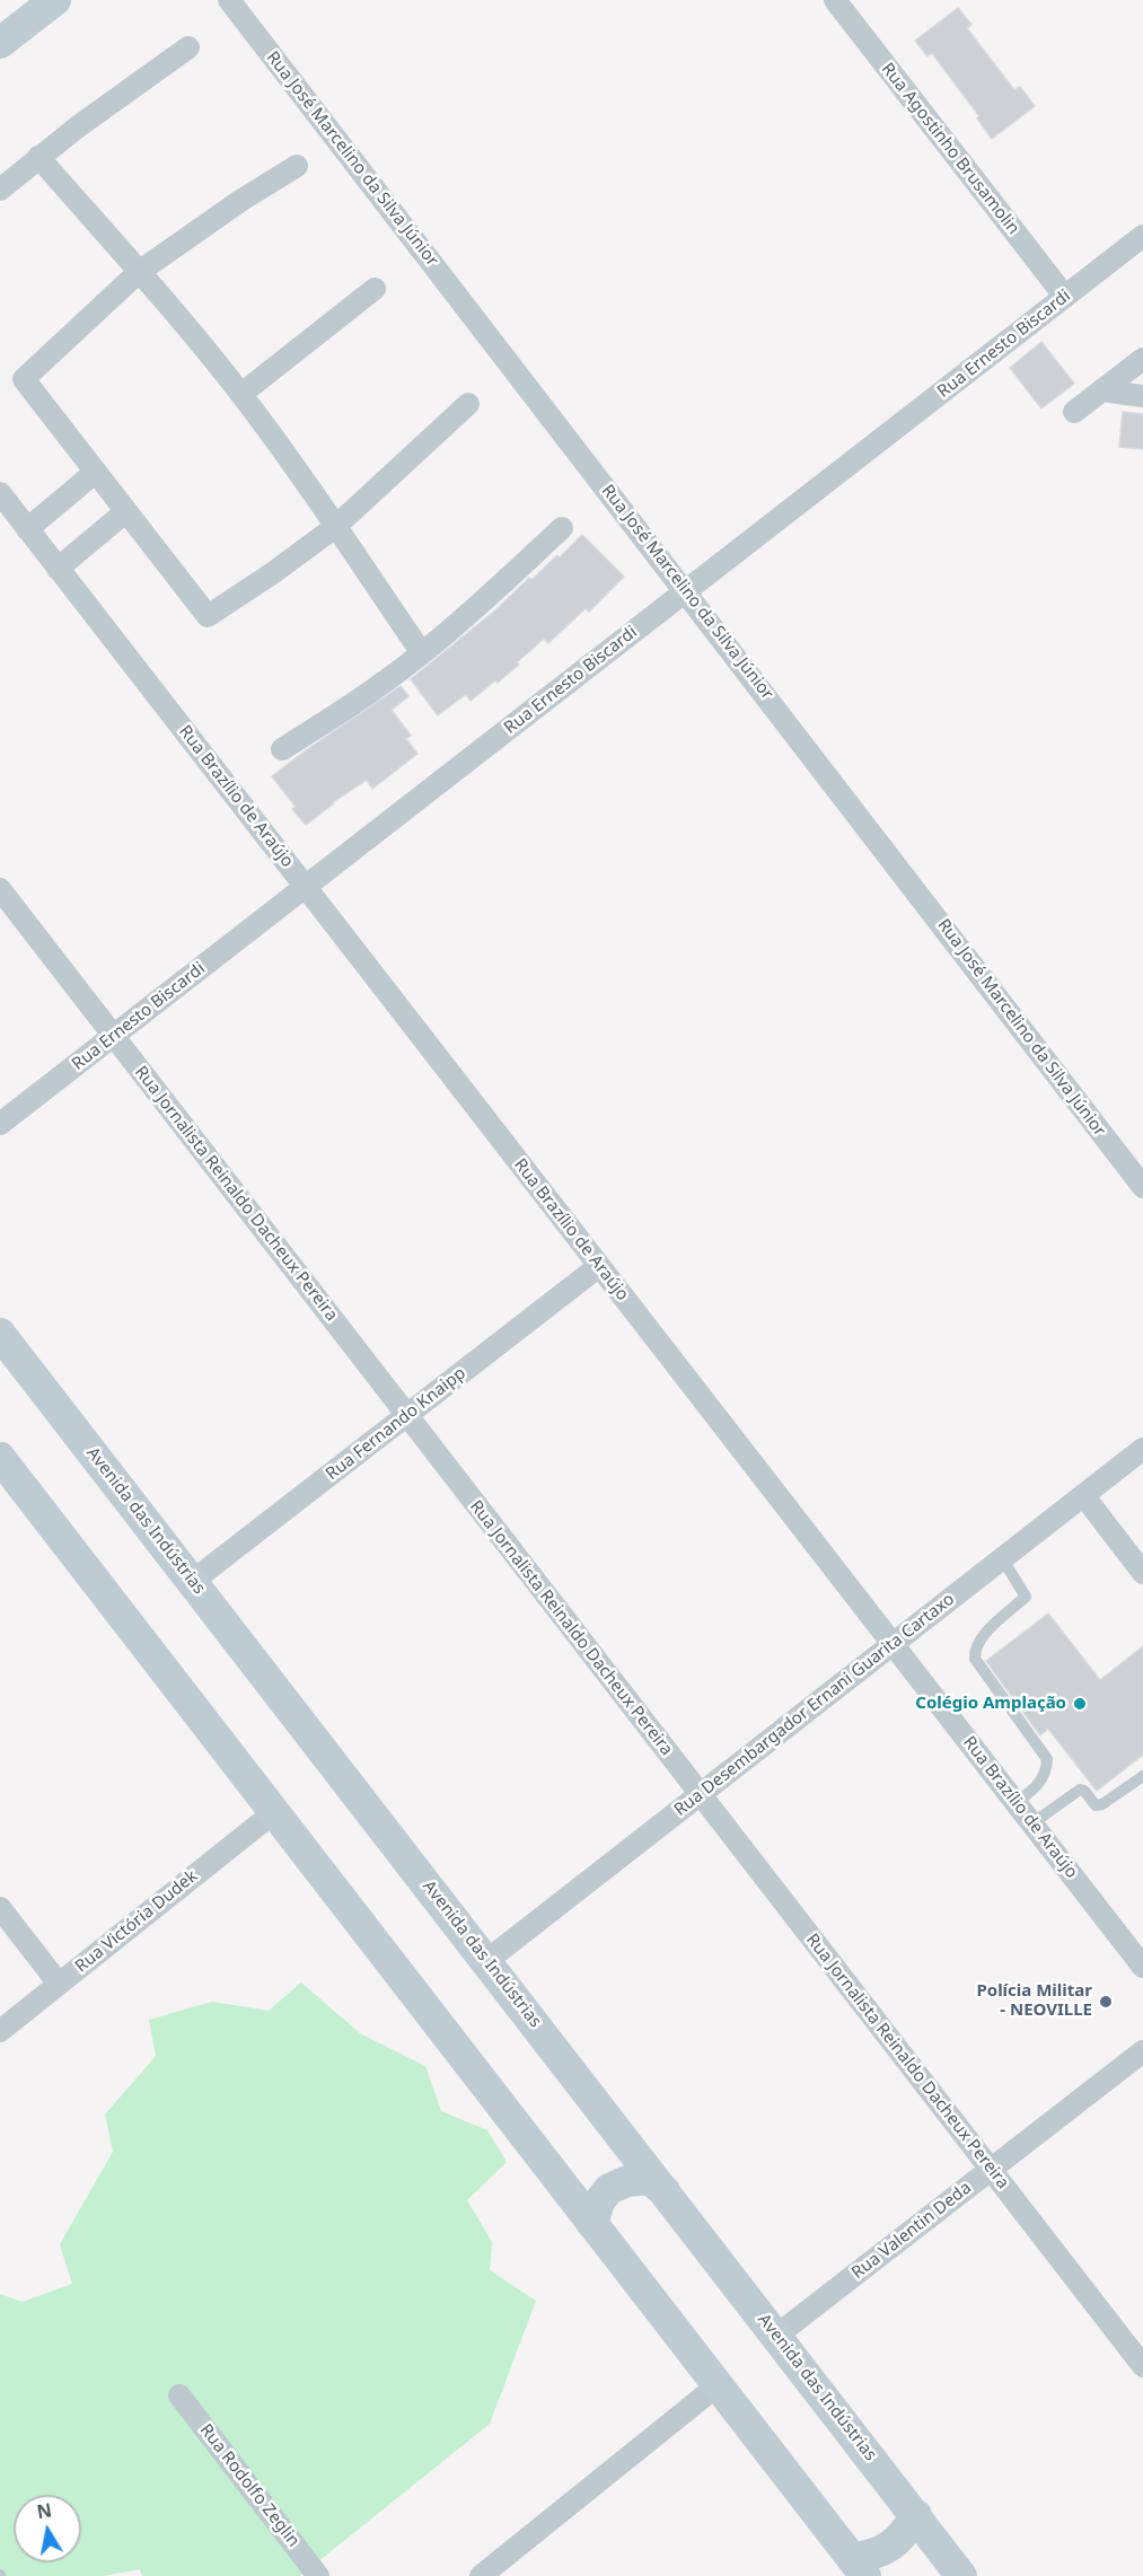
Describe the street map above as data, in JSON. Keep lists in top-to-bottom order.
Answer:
{
  "streets": {
    "main road": ["Avenida das Indústrias"],
    "street": [
      "Rua Agostinho Brusamolin",
      "Rua José Marcelino da Silva Júnior",
      "Rua Ernesto Biscardi",
      "Rua Brazílio de Araújo",
      "Rua Jornalista Reinaldo Dacheux Pereira",
      "Rua Fernando Knaipp",
      "Rua Desembargador Ernani Guarita Cartaxo",
      "Rua Victória Dudek",
      "Rua Valentin Deda",
      "Rua Rodolfo Zeglin"
    ]
  },
  "crossings": [
    ["Rua Agostinho Brusamolin", "Rua Ernesto Biscardi"],
    ["Rua José Marcelino da Silva Júnior", "Rua Ernesto Biscardi"],
    ["Rua Ernesto Biscardi", "Rua Brazílio de Araújo"],
    ["Rua Ernesto Biscardi", "Rua Jornalista Reinaldo Dacheux Pereira"],
    ["Rua Brazílio de Araújo", "Rua Fernando Knaipp"],
    ["Rua Brazílio de Araújo", "Rua Desembargador Ernani Guarita Cartaxo"],
    ["Rua Jornalista Reinaldo Dacheux Pereira", "Rua Fernando Knaipp"],
    ["Rua Jornalista Reinaldo Dacheux Pereira", "Rua Desembargador Ernani Guarita Cartaxo"],
    ["Rua Jornalista Reinaldo Dacheux Pereira", "Rua Valentin Deda"],
    ["Rua Fernando Knaipp", "Avenida das Indústrias"],
    ["Avenida das Indústrias", "Rua Desembargador Ernani Guarita Cartaxo"],
    ["Avenida das Indústrias", "Rua Valentin Deda"]
  ],
  "places": ["Colégio Amplação", "Polícia Militar - NEOVILLE"],
  "north": "top"
}
